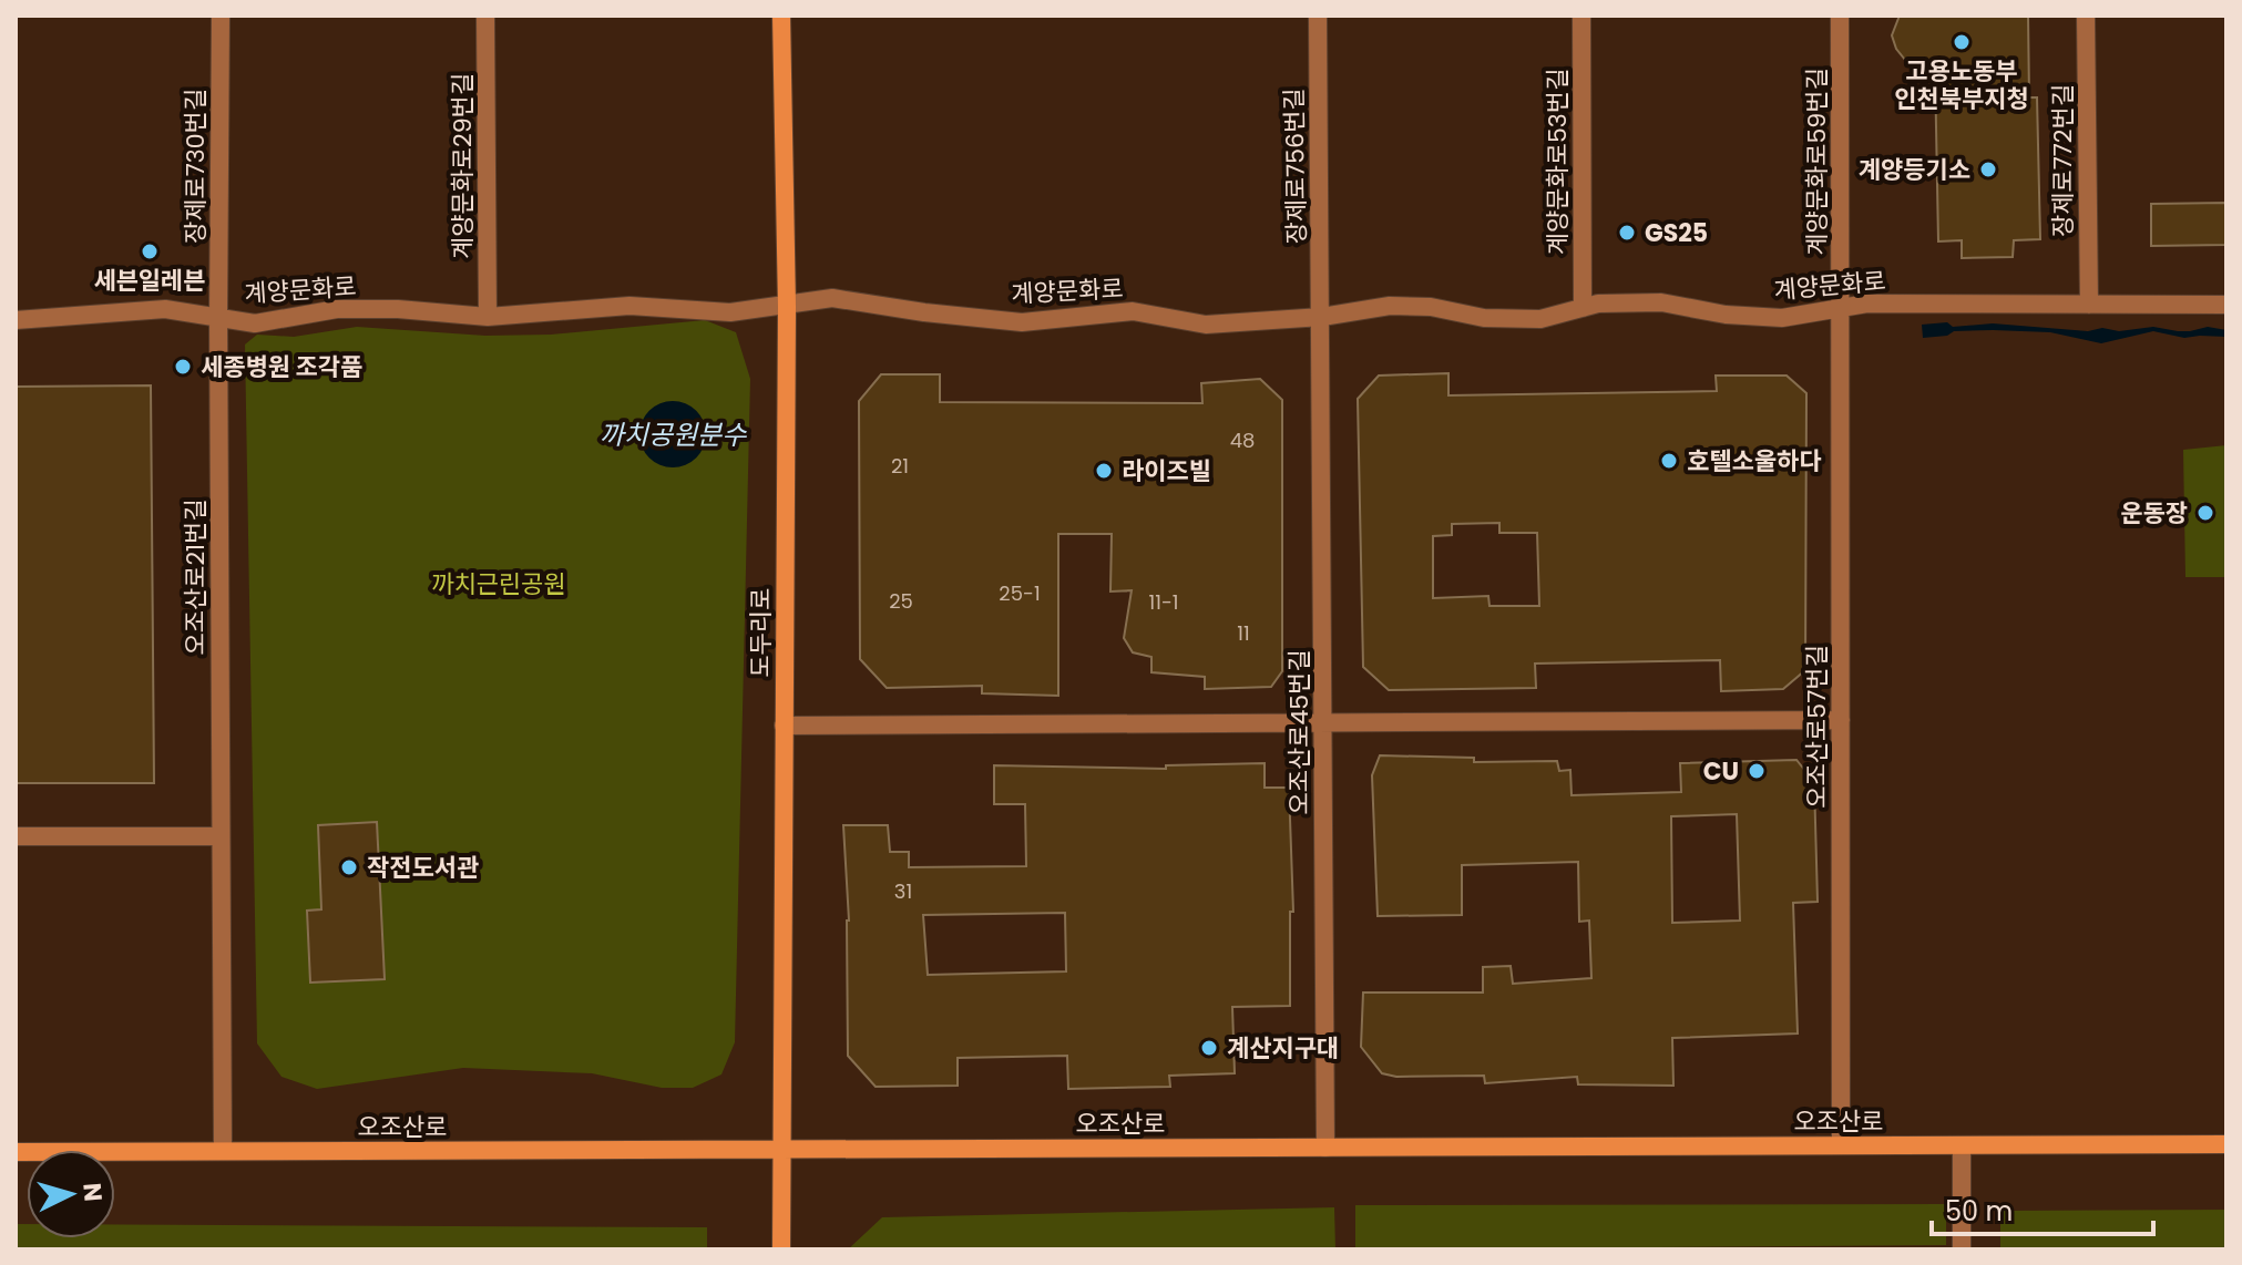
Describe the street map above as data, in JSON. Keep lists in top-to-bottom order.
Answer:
{
  "streets": {
    "street": [
      "장제로772번길",
      "계양문화로53번길",
      "계양문화로59번길",
      "장제로730번길",
      "계양문화로29번길",
      "장제로756번길",
      "계양문화로",
      "오조산로21번길",
      "도두리로",
      "오조산로57번길",
      "오조산로45번길",
      "오조산로"
    ]
  },
  "crossings": [
    ["장제로772번길", "계양문화로"],
    ["계양문화로53번길", "계양문화로"],
    ["계양문화로59번길", "계양문화로"],
    ["계양문화로59번길", "오조산로57번길"],
    ["장제로730번길", "계양문화로"],
    ["장제로730번길", "오조산로21번길"],
    ["계양문화로29번길", "계양문화로"],
    ["장제로756번길", "계양문화로"],
    ["장제로756번길", "오조산로45번길"],
    ["계양문화로", "오조산로21번길"],
    ["계양문화로", "도두리로"],
    ["계양문화로", "오조산로57번길"],
    ["계양문화로", "오조산로45번길"],
    ["오조산로21번길", "오조산로"],
    ["도두리로", "오조산로"],
    ["오조산로57번길", "오조산로"],
    ["오조산로45번길", "오조산로"]
  ],
  "water": ["까치공원분수"],
  "parks": ["까치근린공원"],
  "places": [
    "고용노동부 인천북부지청",
    "계양등기소",
    "GS25",
    "세븐일레븐",
    "세종병원 조각품",
    "호텔소울하다",
    "라이즈빌",
    "운동장",
    "CU",
    "작전도서관",
    "계산지구대"
  ],
  "house_numbers": [
    "48",
    "21",
    "25-1",
    "25",
    "11-1",
    "11",
    "31"
  ],
  "scale_bar": "50 m",
  "north": "right"
}
